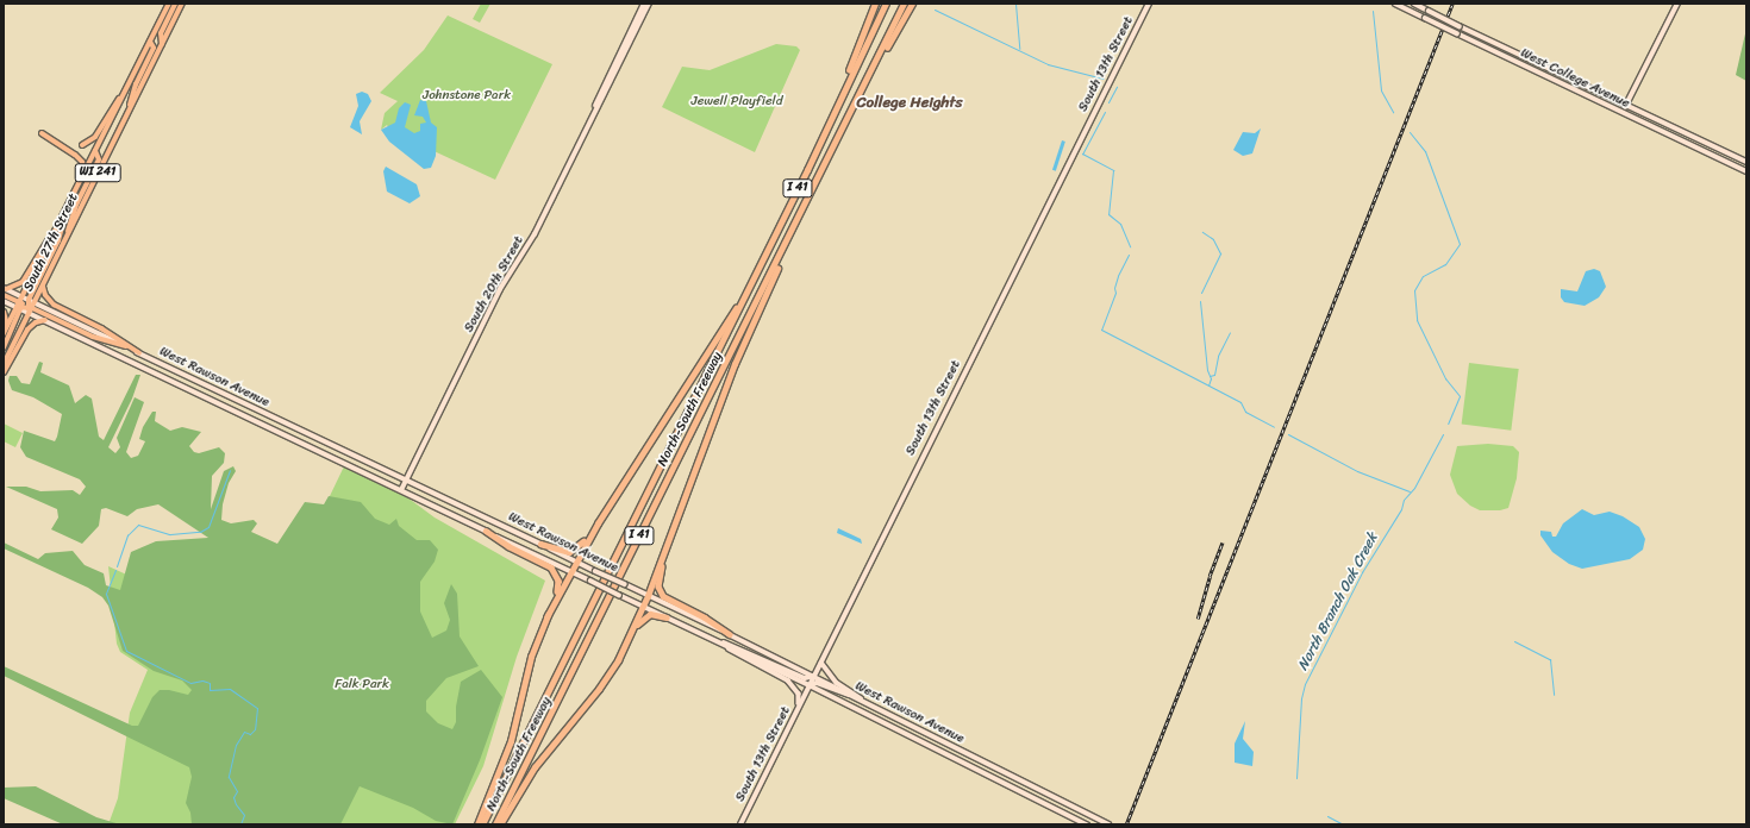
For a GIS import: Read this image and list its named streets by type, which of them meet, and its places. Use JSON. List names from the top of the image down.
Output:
{
  "streets": {
    "highway": ["I 41", "North-South Freeway"],
    "main road": [
      "South 13th Street",
      "West College Avenue",
      "WI 241",
      "South 27th Street",
      "South 20th Street",
      "West Rawson Avenue"
    ]
  },
  "crossings": [
    ["South 13th Street", "West Rawson Avenue"],
    ["South 27th Street", "West Rawson Avenue"],
    ["South 20th Street", "West Rawson Avenue"]
  ],
  "districts": ["College Heights"],
  "water": ["North Branch Oak Creek"],
  "parks": ["Johnstone Park", "Jewell Playfield", "Falk Park"]
}
